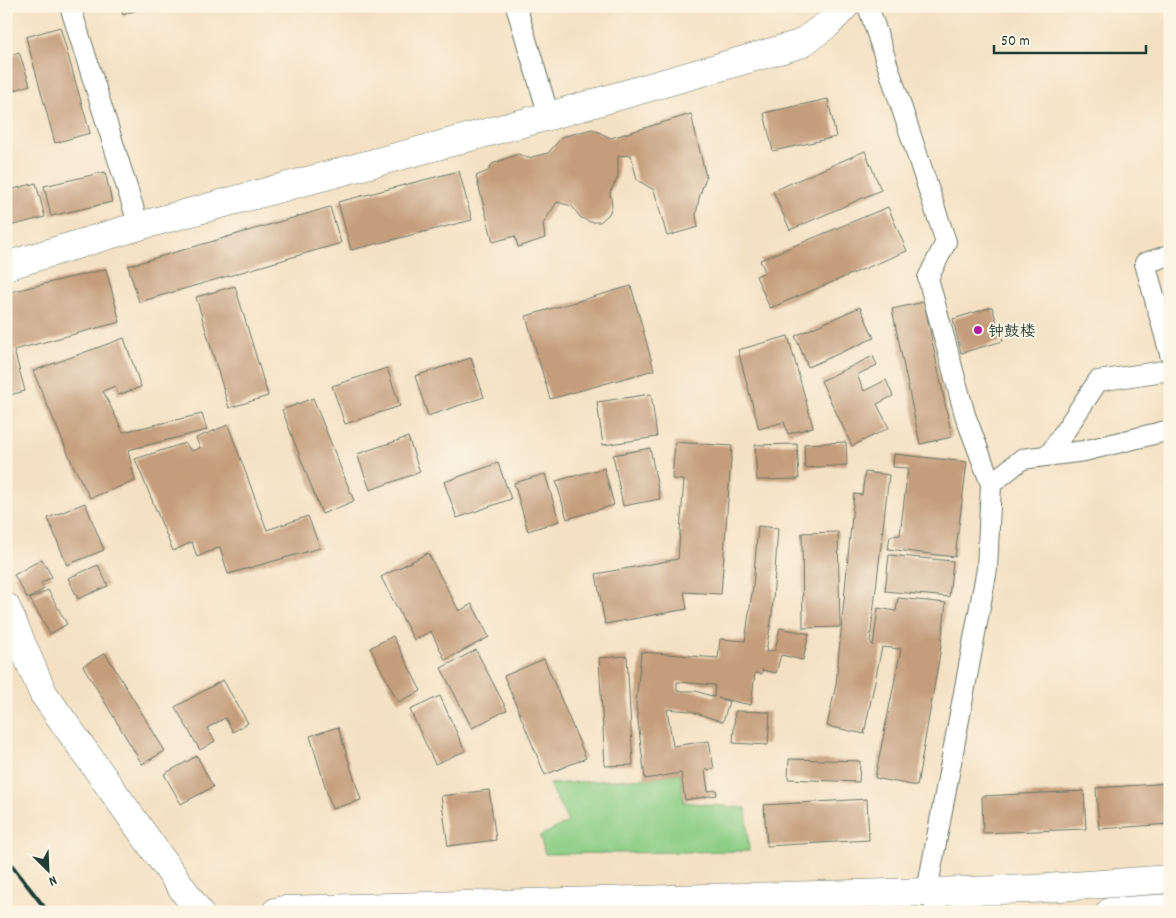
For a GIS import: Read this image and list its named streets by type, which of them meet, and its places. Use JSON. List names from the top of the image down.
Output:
{
  "places": ["钟鼓楼"],
  "scale_bar": "50 m",
  "north": "bottom right"
}
